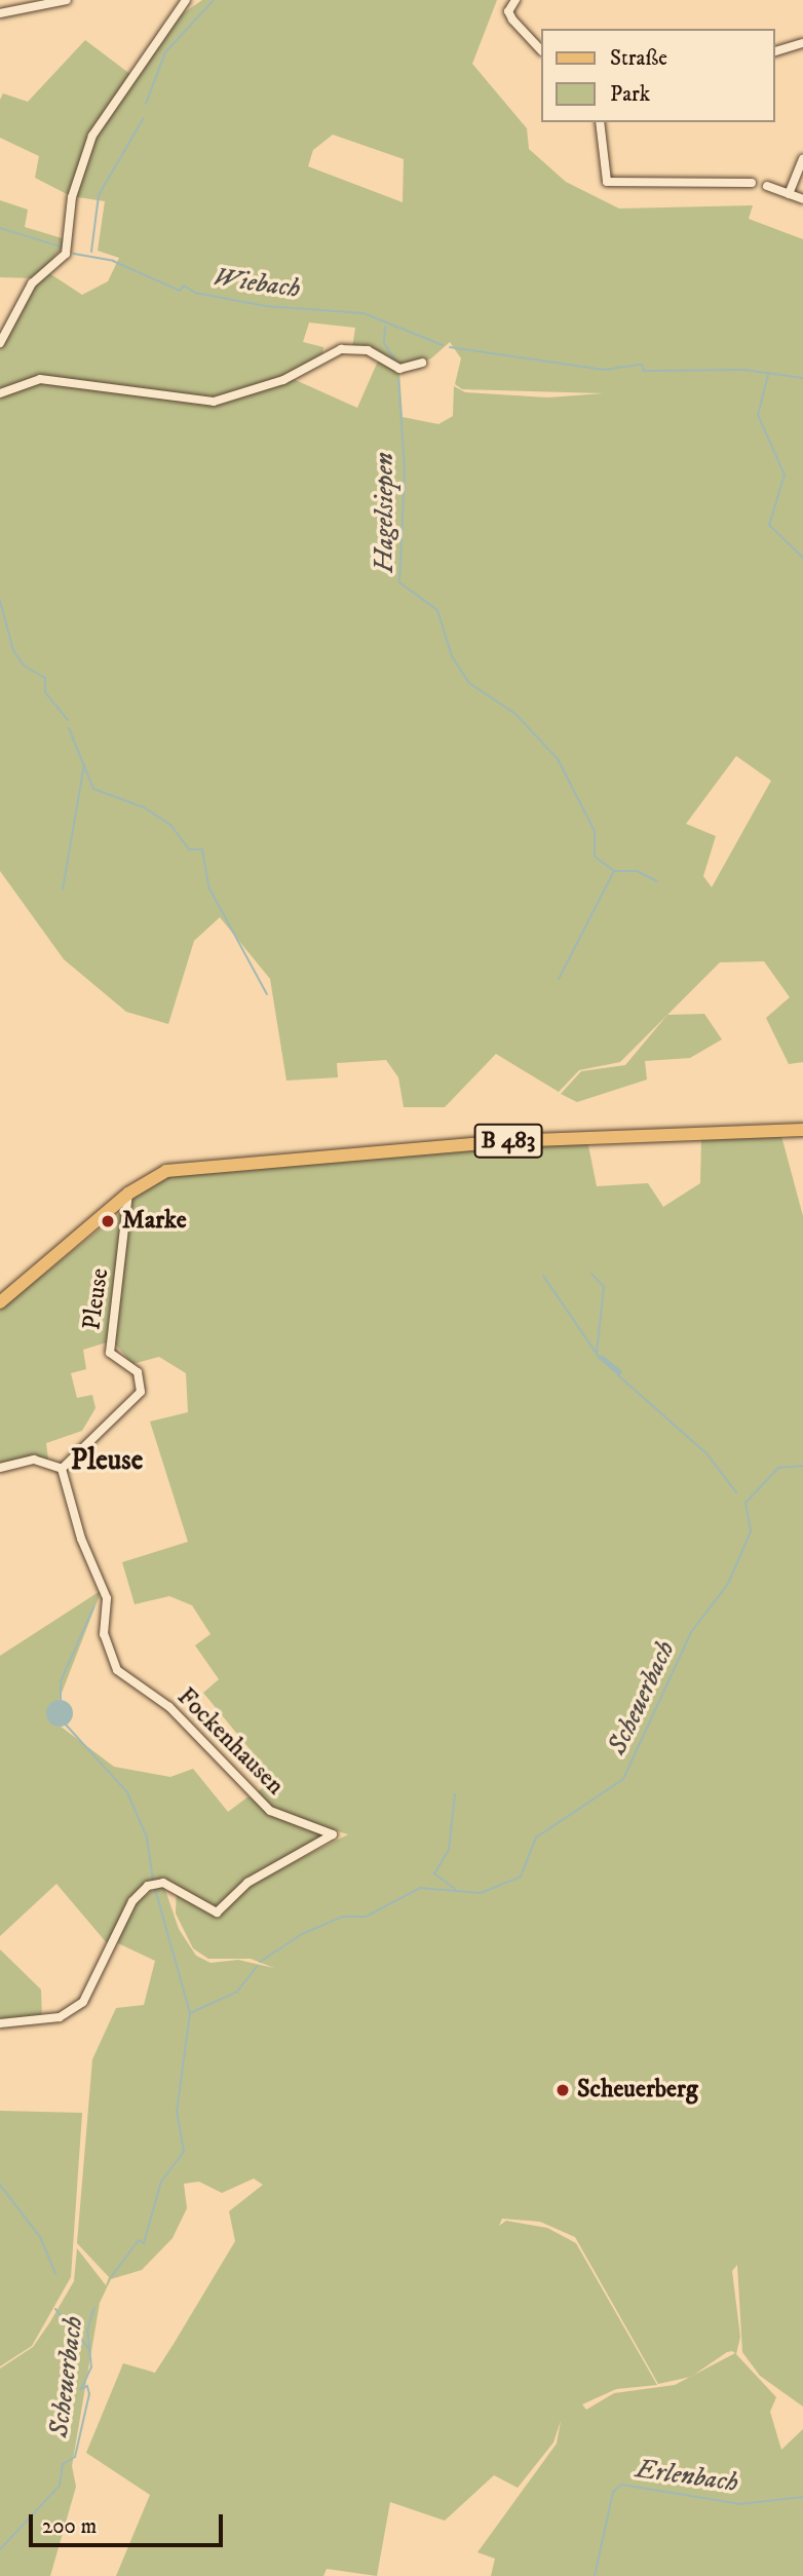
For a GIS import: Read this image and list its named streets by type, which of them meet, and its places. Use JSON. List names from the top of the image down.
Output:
{
  "streets": {
    "main road": ["B 483"],
    "street": ["Pleuse", "Fockenhausen"]
  },
  "crossings": [
    ["B 483", "Pleuse"],
    ["Pleuse", "Fockenhausen"]
  ],
  "districts": ["Pleuse"],
  "water": [
    "Wiebach",
    "Hagelsiepen",
    "Scheuerbach",
    "Erlenbach"
  ],
  "places": ["Marke", "Scheuerberg"],
  "legend": ["Straße", "Park"],
  "scale_bar": "200 m"
}
